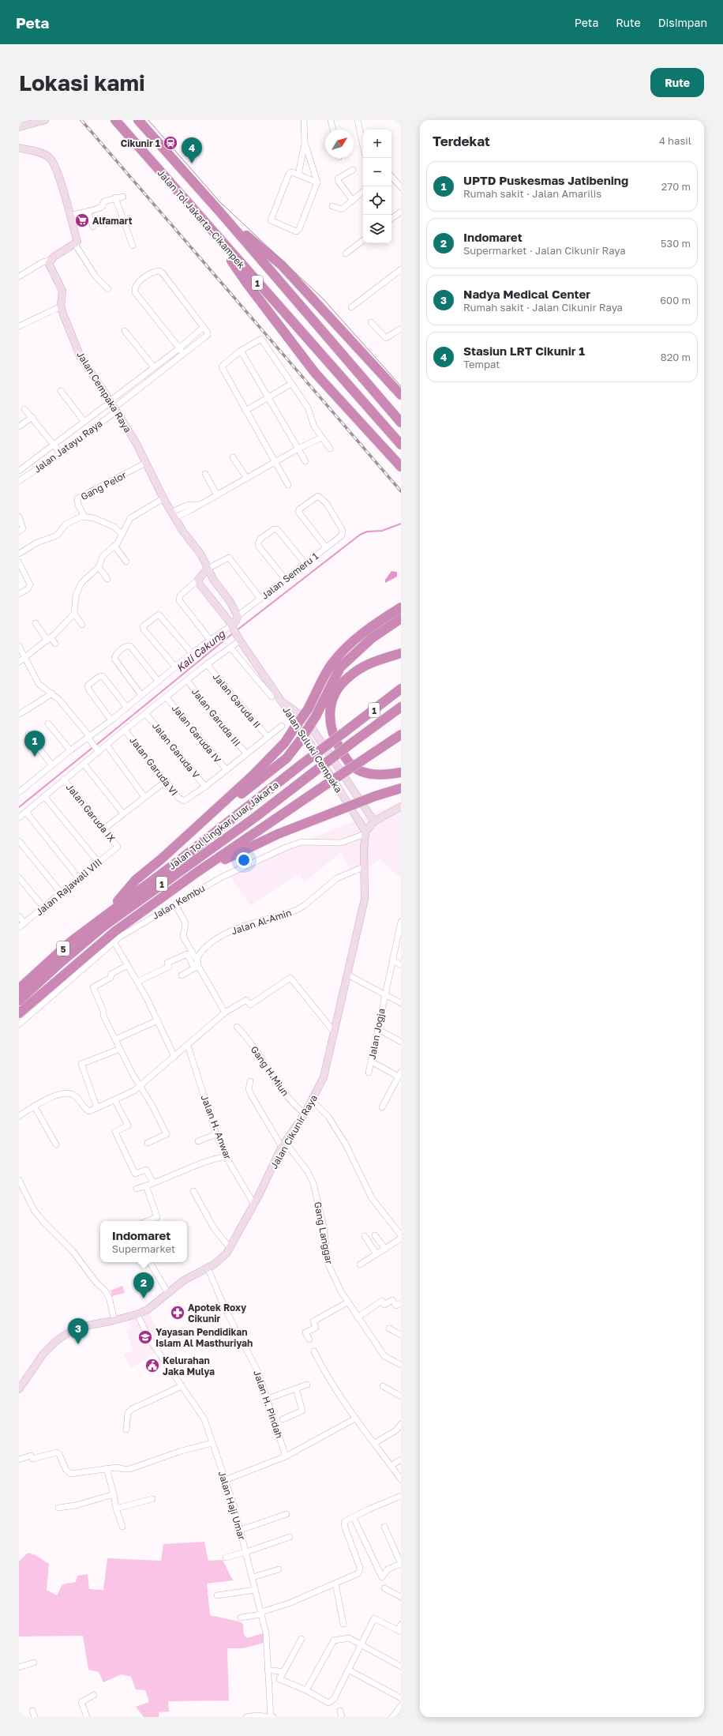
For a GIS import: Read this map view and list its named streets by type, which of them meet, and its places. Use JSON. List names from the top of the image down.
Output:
{
  "streets": {
    "highway": [
      "Jalan Tol Jakarta–Cikampek",
      "1",
      "Jalan Tol Lingkar Luar Jakarta",
      "5"
    ],
    "street": [
      "Jalan Cempaka Raya",
      "Jalan Jatayu Raya",
      "Gang Pelor",
      "Jalan Semeru 1",
      "Jalan Garuda II",
      "Jalan Garuda III",
      "Jalan Garuda IV",
      "Jalan Suluki Cempaka",
      "Jalan Garuda V",
      "Jalan Garuda VI",
      "Jalan Garuda IX",
      "Jalan Rajawali VIII",
      "Jalan Kembu",
      "Jalan Al-Amin",
      "Jalan Jogja",
      "Gang H.Miun",
      "Jalan H. Anwar",
      "Jalan Cikunir Raya",
      "Gang Langgar",
      "Jalan H. Pindah",
      "Jalan Haji Umar"
    ]
  },
  "crossings": [
    ["Jalan Cempaka Raya", "Jalan Jatayu Raya"],
    ["Jalan Cempaka Raya", "Gang Pelor"],
    ["Jalan Cempaka Raya", "Jalan Semeru 1"],
    ["Jalan Suluki Cempaka", "Jalan Kembu"],
    ["Jalan Suluki Cempaka", "Jalan Cikunir Raya"],
    ["Jalan Garuda V", "Jalan Garuda VI"],
    ["Jalan Garuda IX", "Jalan Rajawali VIII"],
    ["Jalan Kembu", "Jalan Cikunir Raya"],
    ["Jalan Al-Amin", "Jalan Cikunir Raya"],
    ["Gang H.Miun", "Jalan Cikunir Raya"],
    ["Jalan H. Anwar", "Jalan Cikunir Raya"],
    ["Jalan Cikunir Raya", "Gang Langgar"],
    ["Jalan Cikunir Raya", "Jalan H. Pindah"],
    ["Jalan Cikunir Raya", "Jalan Haji Umar"]
  ],
  "water": ["Kali Cakung"],
  "places": {
    "station": ["Cikunir 1"],
    "supermarket": ["Alfamart"],
    "pharmacy": ["Apotek Roxy Cikunir"],
    "school or university": ["Yayasan Pendidikan Islam Al Masthuriyah"],
    "public building": ["Kelurahan Jaka Mulya"]
  },
  "north": "top right",
  "page": {
    "header": "Peta",
    "nav": ["Peta", "Rute", "Disimpan"],
    "buttons": "Rute",
    "title": "Lokasi kami",
    "heading": ["Terdekat", "4 hasil"],
    "map_buttons": ["+", "−"],
    "pins": [
      "4",
      "1",
      "2",
      "3"
    ],
    "list": [
      {
        "mark": "1",
        "name": "UPTD Puskesmas Jatibening",
        "note": "Rumah sakit · Jalan Amarilis",
        "value": "270 m"
      },
      {
        "mark": "2",
        "name": "Indomaret",
        "note": "Supermarket · Jalan Cikunir Raya",
        "value": "530 m"
      },
      {
        "mark": "3",
        "name": "Nadya Medical Center",
        "note": "Rumah sakit · Jalan Cikunir Raya",
        "value": "600 m"
      },
      {
        "mark": "4",
        "name": "Stasiun LRT Cikunir 1",
        "note": "Tempat",
        "value": "820 m"
      }
    ],
    "popup": ["Indomaret", "Supermarket"]
  }
}
